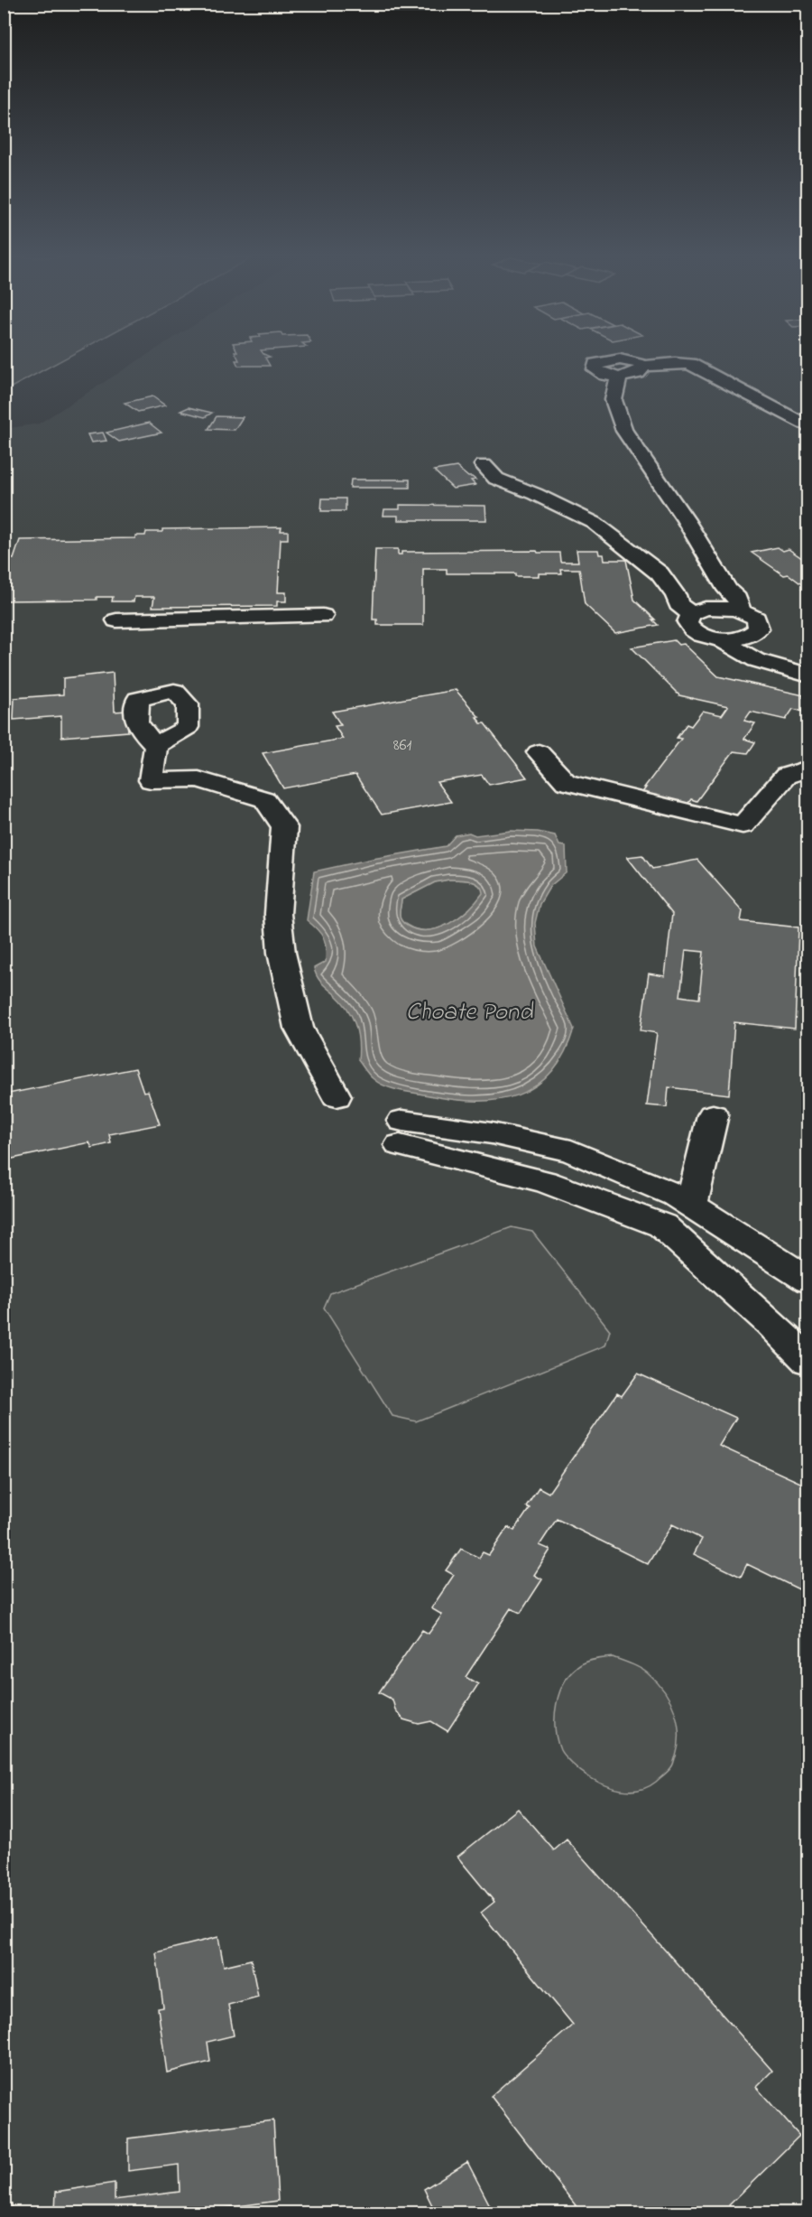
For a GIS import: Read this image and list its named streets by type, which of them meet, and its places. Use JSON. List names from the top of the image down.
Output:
{
  "water": ["Choate Pond"],
  "house_numbers": ["861"]
}
